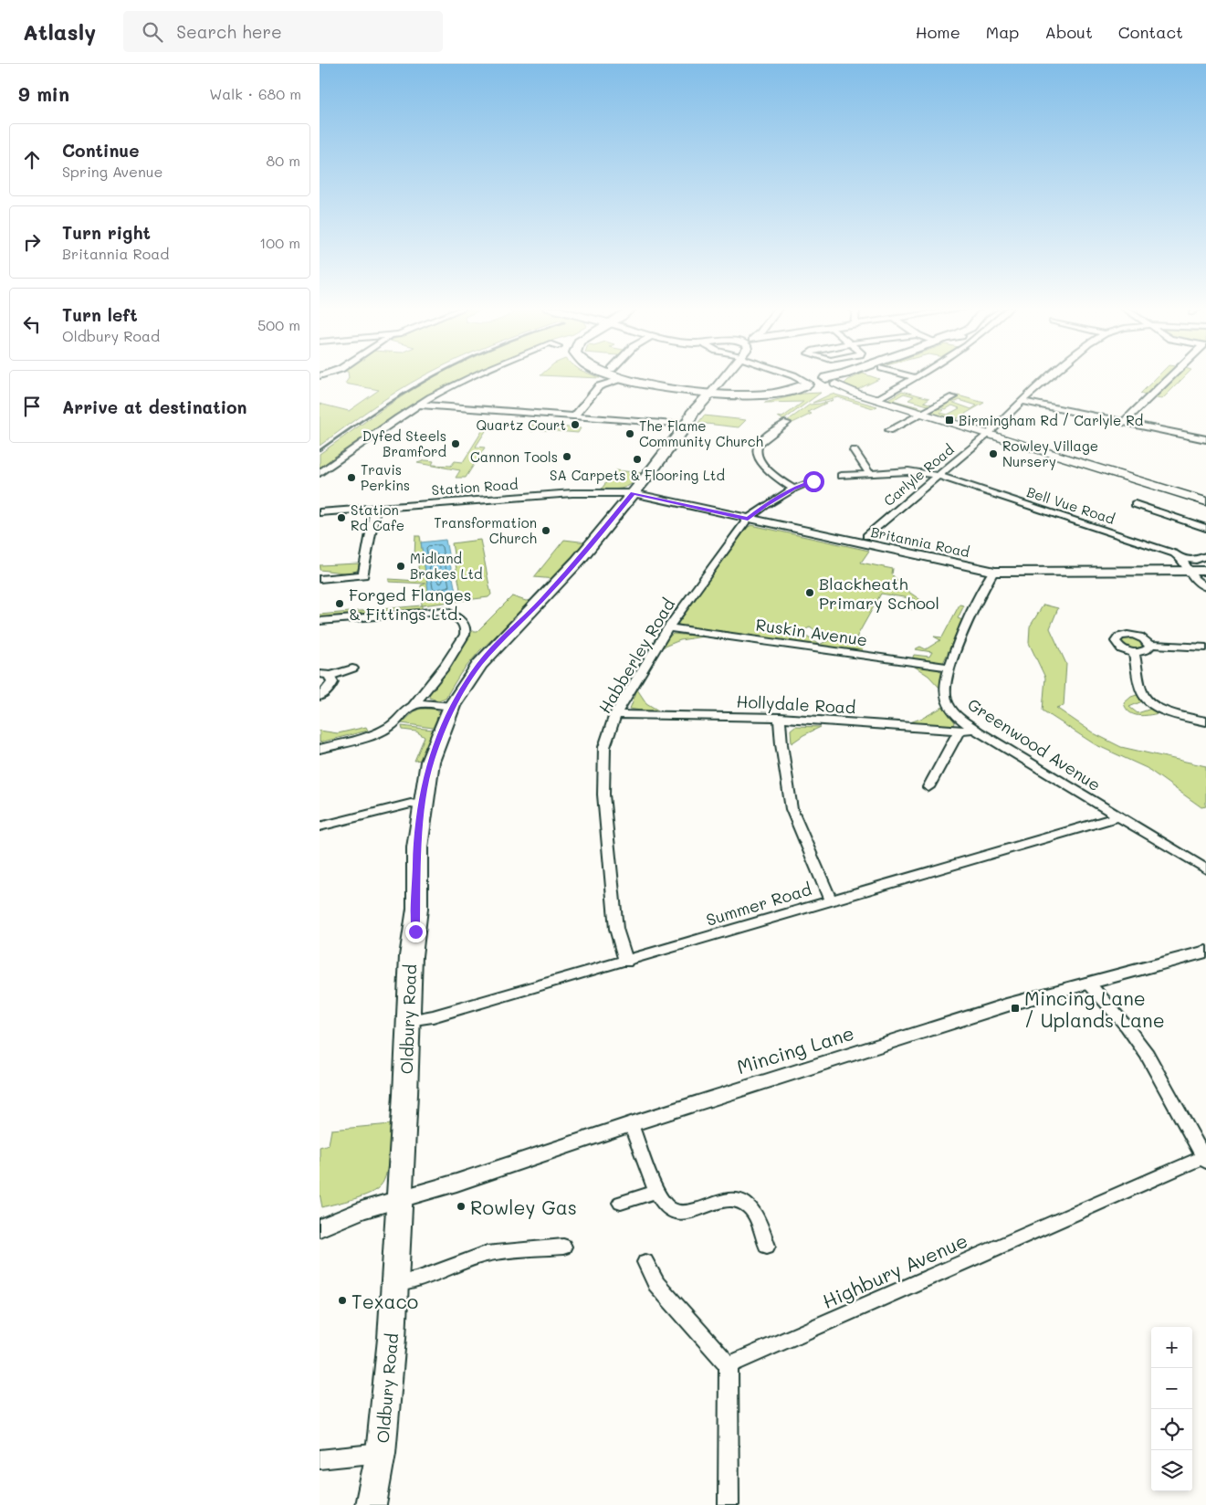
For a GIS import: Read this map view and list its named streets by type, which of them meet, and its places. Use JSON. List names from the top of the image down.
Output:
{
  "streets": {
    "main road": ["Oldbury Road"],
    "street": [
      "Carlyle Road",
      "Station Road",
      "Bell Vue Road",
      "Britannia Road",
      "Ruskin Avenue",
      "Habberley Road",
      "Hollydale Road",
      "Greenwood Avenue",
      "Summer Road",
      "Mincing Lane",
      "Highbury Avenue"
    ]
  },
  "crossings": [
    ["Carlyle Road", "Bell Vue Road"],
    ["Station Road", "Britannia Road"],
    ["Station Road", "Oldbury Road"],
    ["Britannia Road", "Habberley Road"],
    ["Britannia Road", "Greenwood Avenue"],
    ["Britannia Road", "Oldbury Road"],
    ["Ruskin Avenue", "Habberley Road"],
    ["Ruskin Avenue", "Greenwood Avenue"],
    ["Habberley Road", "Hollydale Road"],
    ["Habberley Road", "Summer Road"],
    ["Hollydale Road", "Greenwood Avenue"],
    ["Greenwood Avenue", "Summer Road"],
    ["Summer Road", "Oldbury Road"],
    ["Oldbury Road", "Mincing Lane"]
  ],
  "places": {
    "transit": ["Birmingham Rd / Carlyle Rd", "Mincing Lane / Uplands Lane"],
    "other": [
      "Quartz Court",
      "The Flame Community Church",
      "Dyfed Steels Bramford",
      "Rowley Village Nursery",
      "Cannon Tools",
      "SA Carpets & Flooring Ltd",
      "Travis Perkins",
      "Station Rd Cafe",
      "Transformation Church",
      "Midland Brakes Ltd",
      "Blackheath Primary School",
      "Forged Flanges & Fittings Ltd.",
      "Rowley Gas",
      "Texaco"
    ]
  },
  "page": {
    "header": "Atlasly",
    "search": "Search here",
    "nav": [
      "Home",
      "Map",
      "About",
      "Contact"
    ],
    "heading": ["9 min", "Walk · 680 m"],
    "list": [
      ["Continue", "Spring Avenue", "80 m"],
      ["Turn right", "Britannia Road", "100 m"],
      ["Turn left", "Oldbury Road", "500 m"],
      "Arrive at destination"
    ],
    "map_buttons": ["+", "−"]
  }
}
